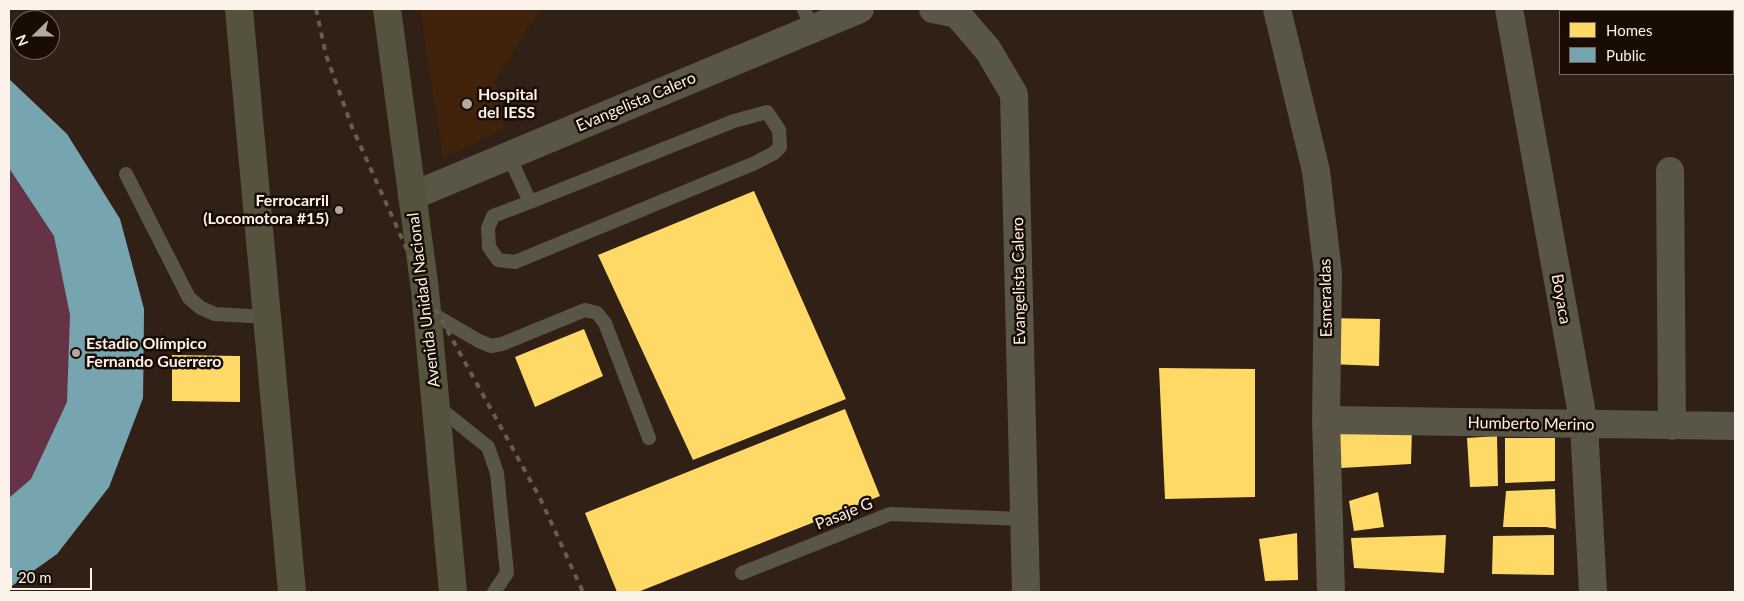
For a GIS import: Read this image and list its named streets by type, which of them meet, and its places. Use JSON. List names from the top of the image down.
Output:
{
  "streets": {
    "street": [
      "Evangelista Calero",
      "Esmeraldas",
      "Boyaca",
      "Avenida Unidad Nacional",
      "Humberto Merino"
    ],
    "lane": ["Pasaje G"]
  },
  "crossings": [
    ["Evangelista Calero", "Avenida Unidad Nacional"],
    ["Evangelista Calero", "Pasaje G"],
    ["Esmeraldas", "Humberto Merino"],
    ["Boyaca", "Humberto Merino"]
  ],
  "places": ["Hospital del IESS", "Ferrocarril (Locomotora #15)", "Estadio Olímpico Fernando Guerrero"],
  "legend": ["Homes", "Public"],
  "scale_bar": "20 m",
  "north": "left"
}
